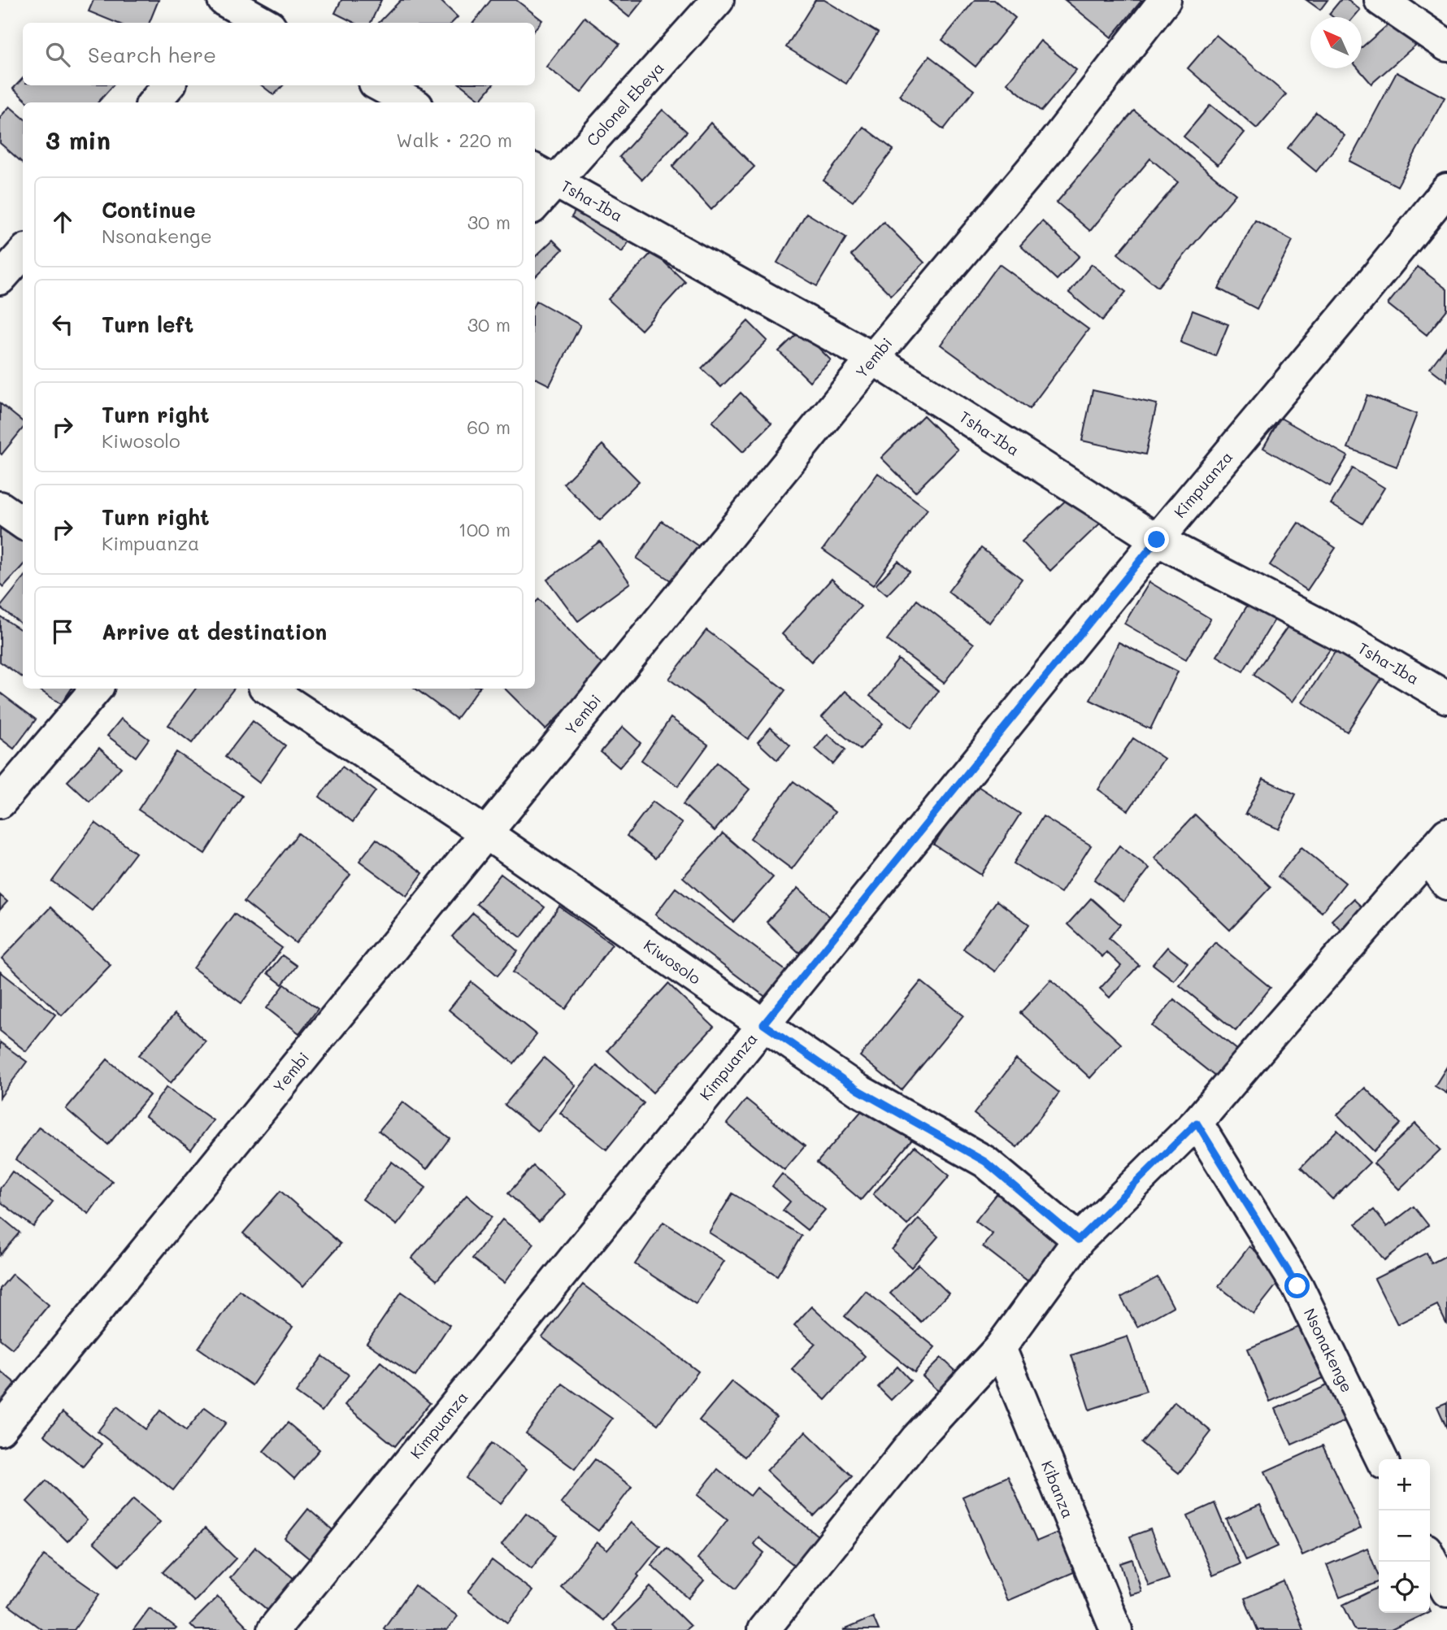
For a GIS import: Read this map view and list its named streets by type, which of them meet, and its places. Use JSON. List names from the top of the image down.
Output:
{
  "streets": {
    "street": [
      "Colonel Ebeya",
      "Tsha-Iba",
      "Yembi",
      "Kimpuanza",
      "Kiwosolo",
      "Nsonakenge",
      "Kibanza"
    ]
  },
  "crossings": [
    ["Colonel Ebeya", "Tsha-Iba"],
    ["Tsha-Iba", "Yembi"],
    ["Tsha-Iba", "Kimpuanza"],
    ["Yembi", "Kiwosolo"],
    ["Kimpuanza", "Kiwosolo"]
  ],
  "north": "top left",
  "page": {
    "search": "Search here",
    "heading": ["3 min", "Walk · 220 m"],
    "list": [
      ["Continue", "Nsonakenge", "30 m"],
      ["Turn left", "30 m"],
      ["Turn right", "Kiwosolo", "60 m"],
      ["Turn right", "Kimpuanza", "100 m"],
      "Arrive at destination"
    ],
    "map_buttons": ["+", "−"]
  }
}
